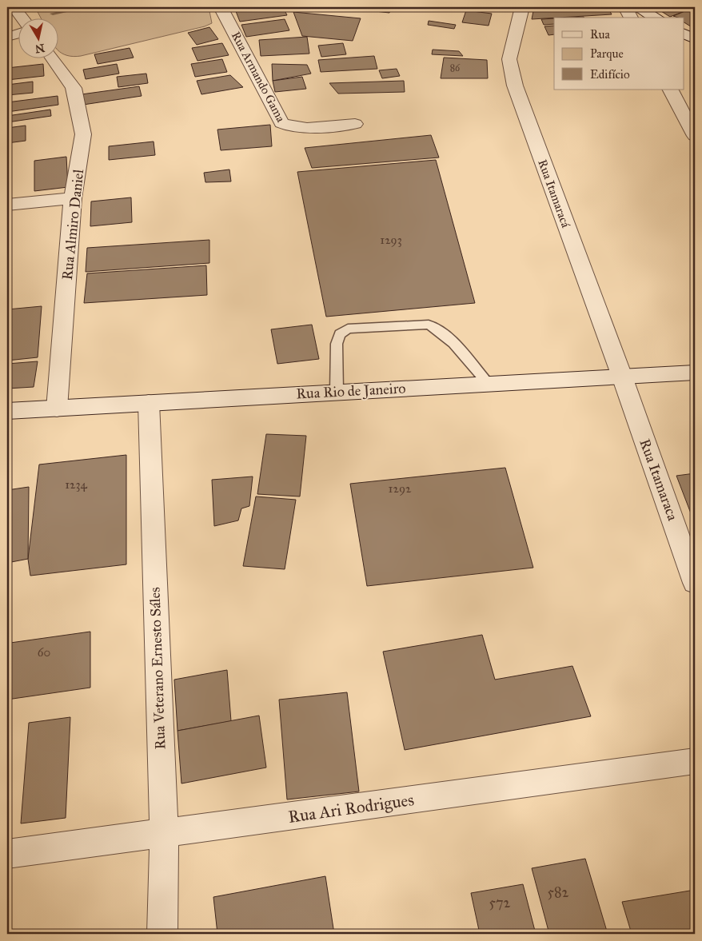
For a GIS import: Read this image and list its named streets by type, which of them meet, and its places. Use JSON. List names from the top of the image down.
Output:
{
  "streets": {
    "street": [
      "Rua Armando Gama",
      "Rua Itamaracá",
      "Rua Almiro Daniel",
      "Rua Rio de Janeiro",
      "Rua Itamaraca",
      "Rua Veterano Ernesto Sáles",
      "Rua Ari Rodrigues"
    ]
  },
  "crossings": [
    ["Rua Itamaracá", "Rua Rio de Janeiro"],
    ["Rua Itamaracá", "Rua Itamaraca"],
    ["Rua Almiro Daniel", "Rua Rio de Janeiro"],
    ["Rua Rio de Janeiro", "Rua Itamaraca"],
    ["Rua Rio de Janeiro", "Rua Veterano Ernesto Sáles"],
    ["Rua Veterano Ernesto Sáles", "Rua Ari Rodrigues"]
  ],
  "house_numbers": [
    "86",
    "1293",
    "1234",
    "1292",
    "60",
    "582",
    "572"
  ],
  "legend": ["Rua", "Parque", "Edifício"],
  "north": "bottom"
}
